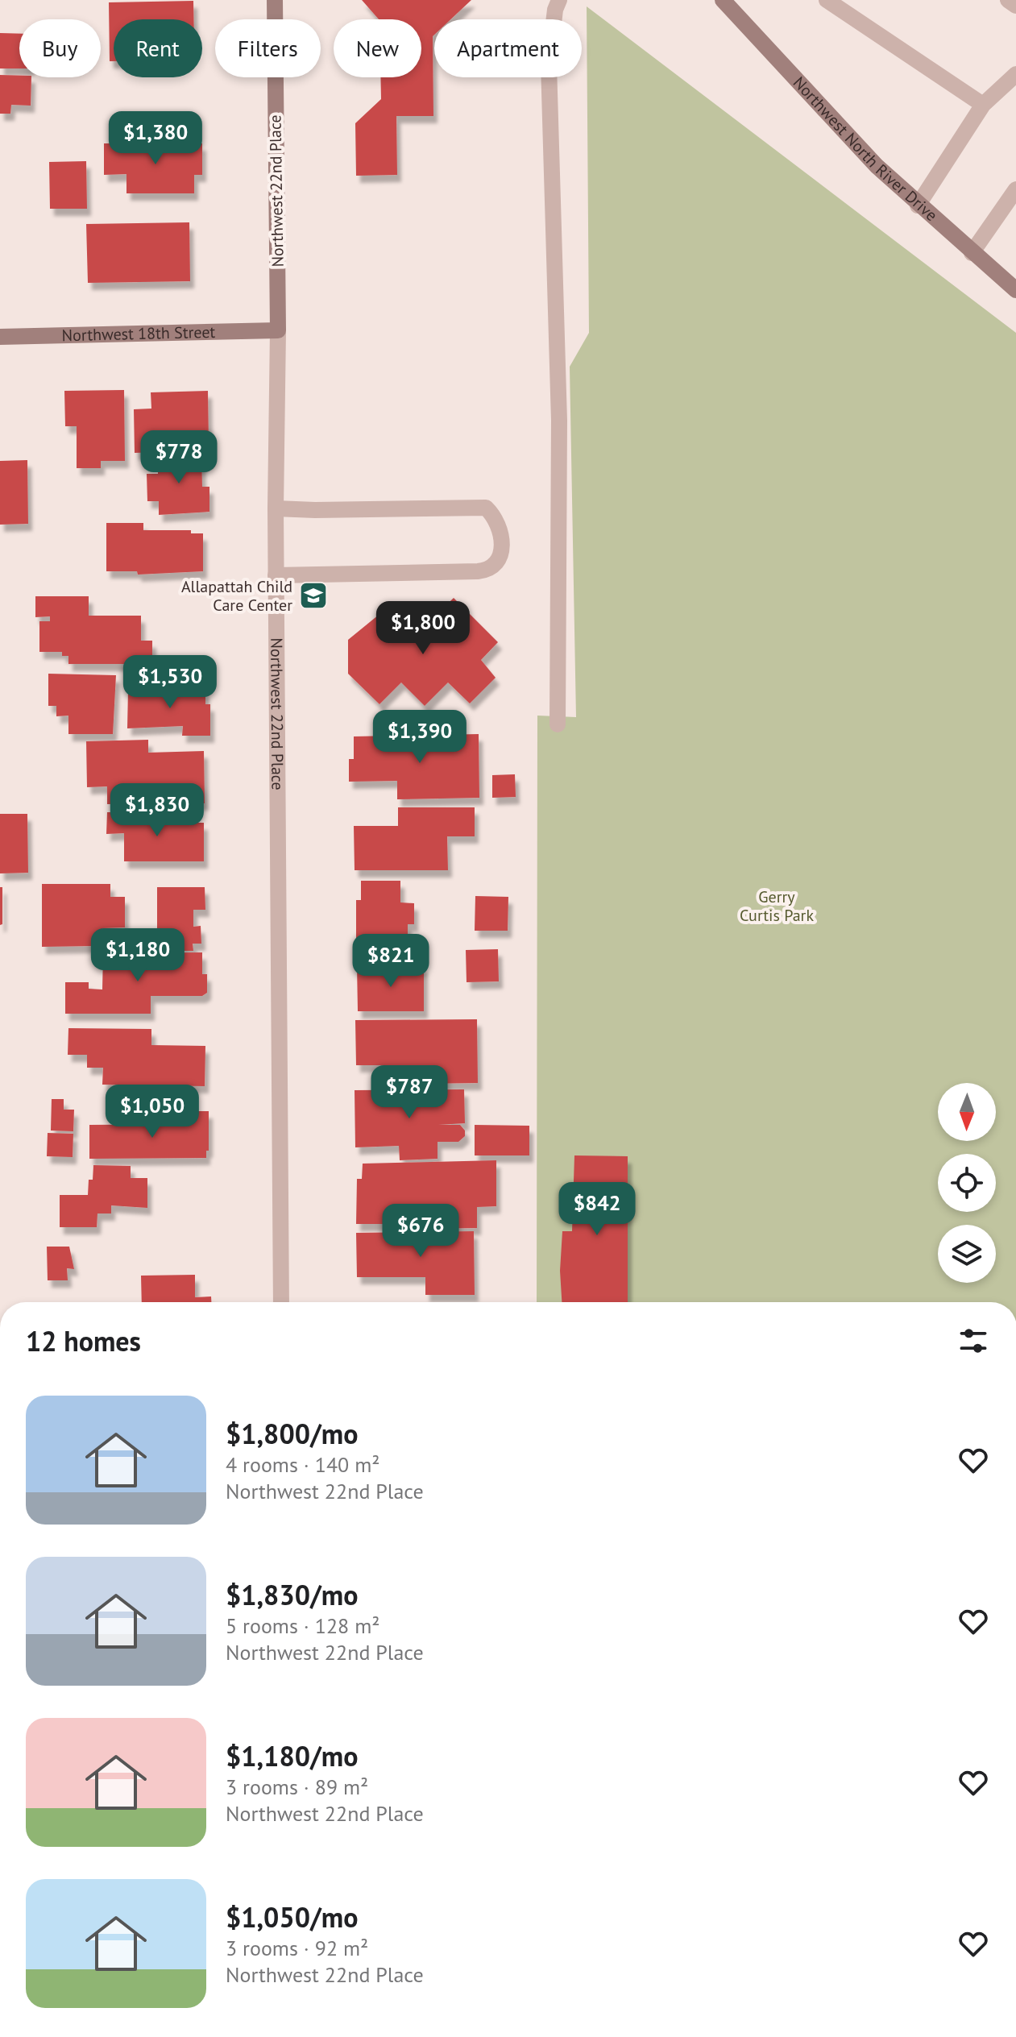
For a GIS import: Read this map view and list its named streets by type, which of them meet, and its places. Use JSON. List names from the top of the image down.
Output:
{
  "streets": {
    "street": ["Northwest North River Drive", "Northwest 22nd Place", "Northwest 18th Street"]
  },
  "crossings": [
    ["Northwest 22nd Place", "Northwest 18th Street"]
  ],
  "parks": ["Gerry Curtis Park"],
  "places": {
    "school or university": ["Allapattah Child Care Center"]
  },
  "north": "bottom",
  "page": {
    "chip": [
      "Buy",
      "Rent",
      "Filters",
      "New",
      "Apartment"
    ],
    "price": [
      "$1,380",
      "$778",
      "$1,800",
      "$1,530",
      "$1,390",
      "$1,830",
      "$1,180",
      "$821",
      "$787",
      "$1,050",
      "$842",
      "$676"
    ],
    "heading": "12 homes",
    "list": [
      {
        "name": "$1,800/mo",
        "note": "4 rooms · 140 m² · Northwest 22nd Place"
      },
      {
        "name": "$1,830/mo",
        "note": "5 rooms · 128 m² · Northwest 22nd Place"
      },
      {
        "name": "$1,180/mo",
        "note": "3 rooms · 89 m² · Northwest 22nd Place"
      },
      {
        "name": "$1,050/mo",
        "note": "3 rooms · 92 m² · Northwest 22nd Place"
      }
    ]
  }
}
